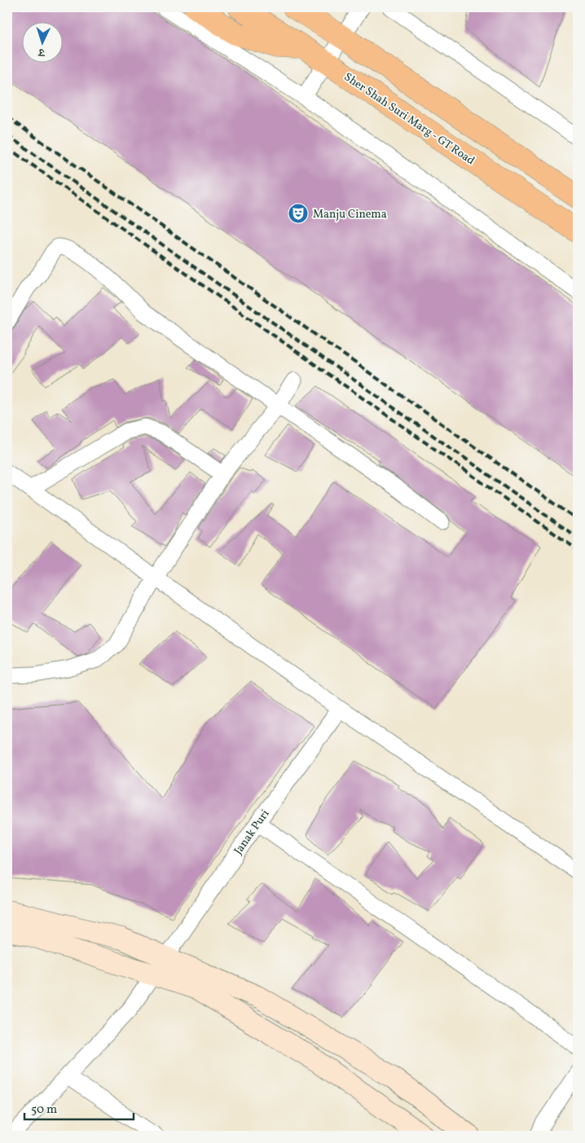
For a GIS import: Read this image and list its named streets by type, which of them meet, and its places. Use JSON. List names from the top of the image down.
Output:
{
  "streets": {
    "main road": ["Sher Shah Suri Marg - GT Road"],
    "street": ["Janak Puri"]
  },
  "places": {
    "theatre": ["Manju Cinema"]
  },
  "scale_bar": "50 m",
  "north": "bottom"
}
